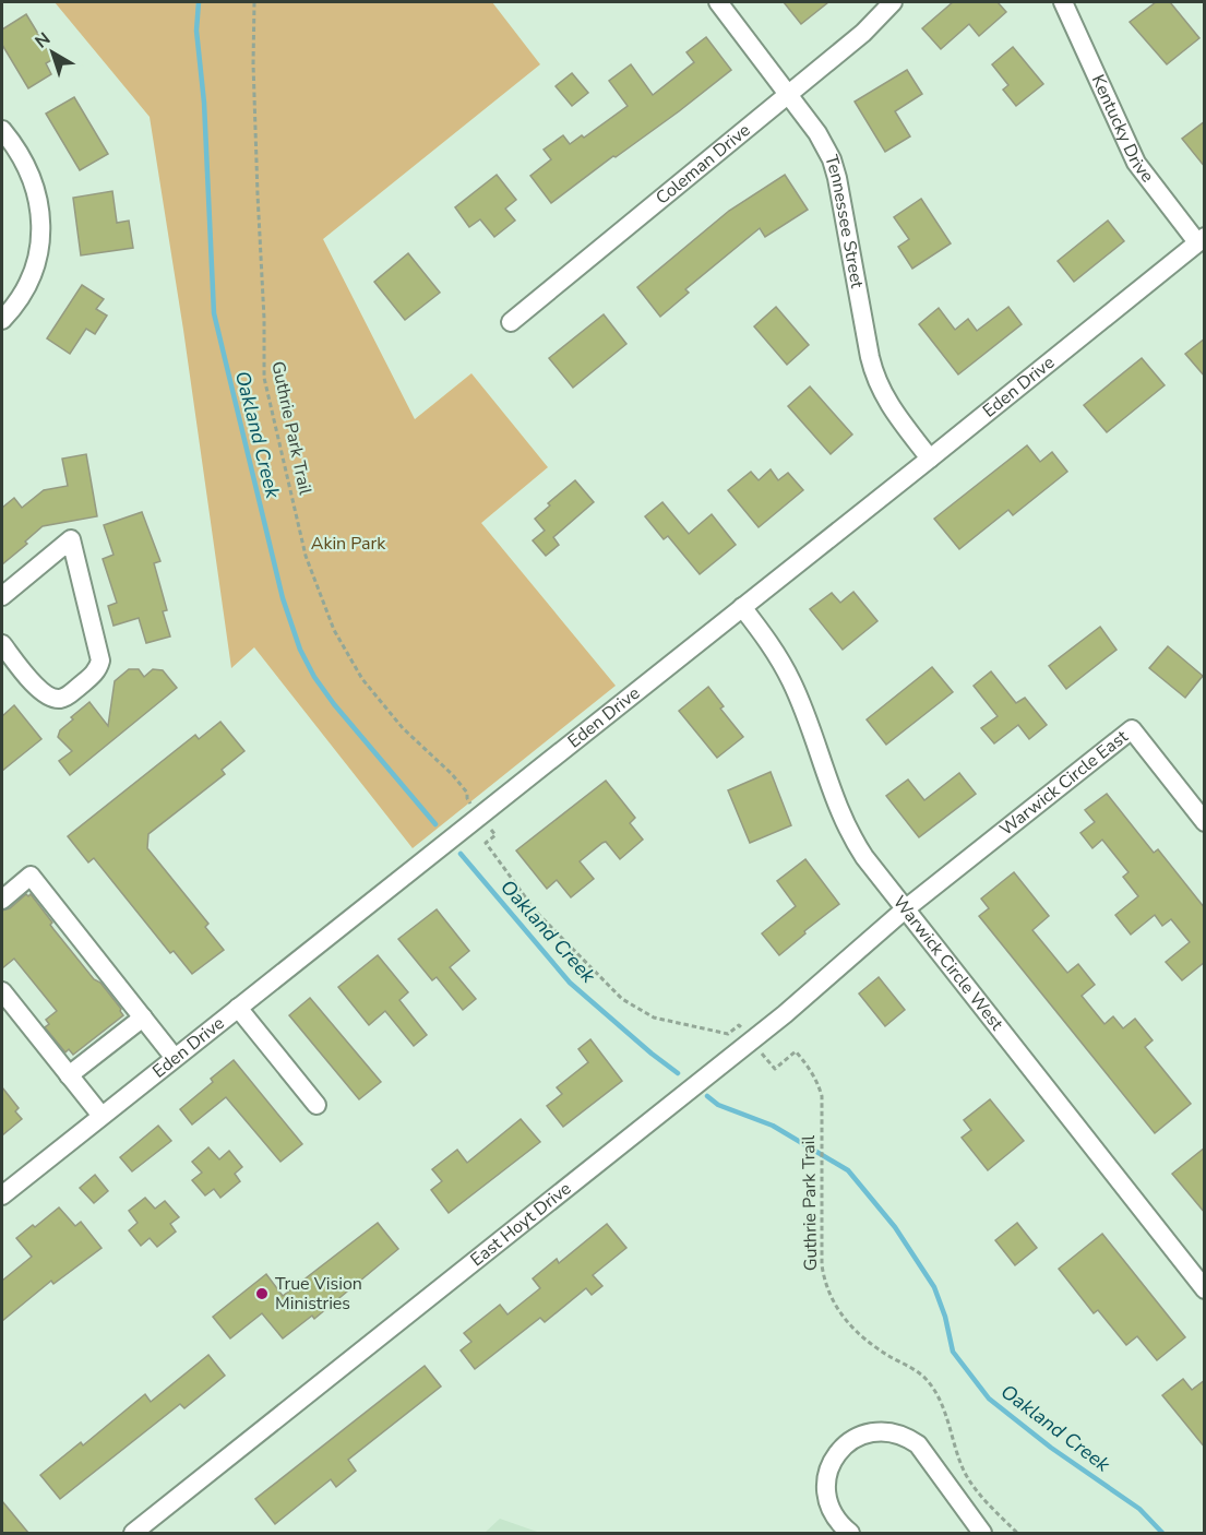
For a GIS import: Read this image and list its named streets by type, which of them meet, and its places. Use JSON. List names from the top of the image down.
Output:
{
  "streets": {
    "street": [
      "Kentucky Drive",
      "Coleman Drive",
      "Tennessee Street",
      "Eden Drive",
      "Warwick Circle East",
      "Warwick Circle West",
      "East Hoyt Drive"
    ],
    "path": ["Guthrie Park Trail"]
  },
  "crossings": [
    ["Kentucky Drive", "Eden Drive"],
    ["Coleman Drive", "Tennessee Street"],
    ["Tennessee Street", "Eden Drive"],
    ["Eden Drive", "Warwick Circle West"],
    ["Warwick Circle East", "Warwick Circle West"],
    ["Warwick Circle East", "East Hoyt Drive"],
    ["Warwick Circle West", "East Hoyt Drive"]
  ],
  "water": ["Oakland Creek"],
  "parks": ["Akin Park"],
  "places": ["True Vision Ministries"],
  "north": "top left"
}
